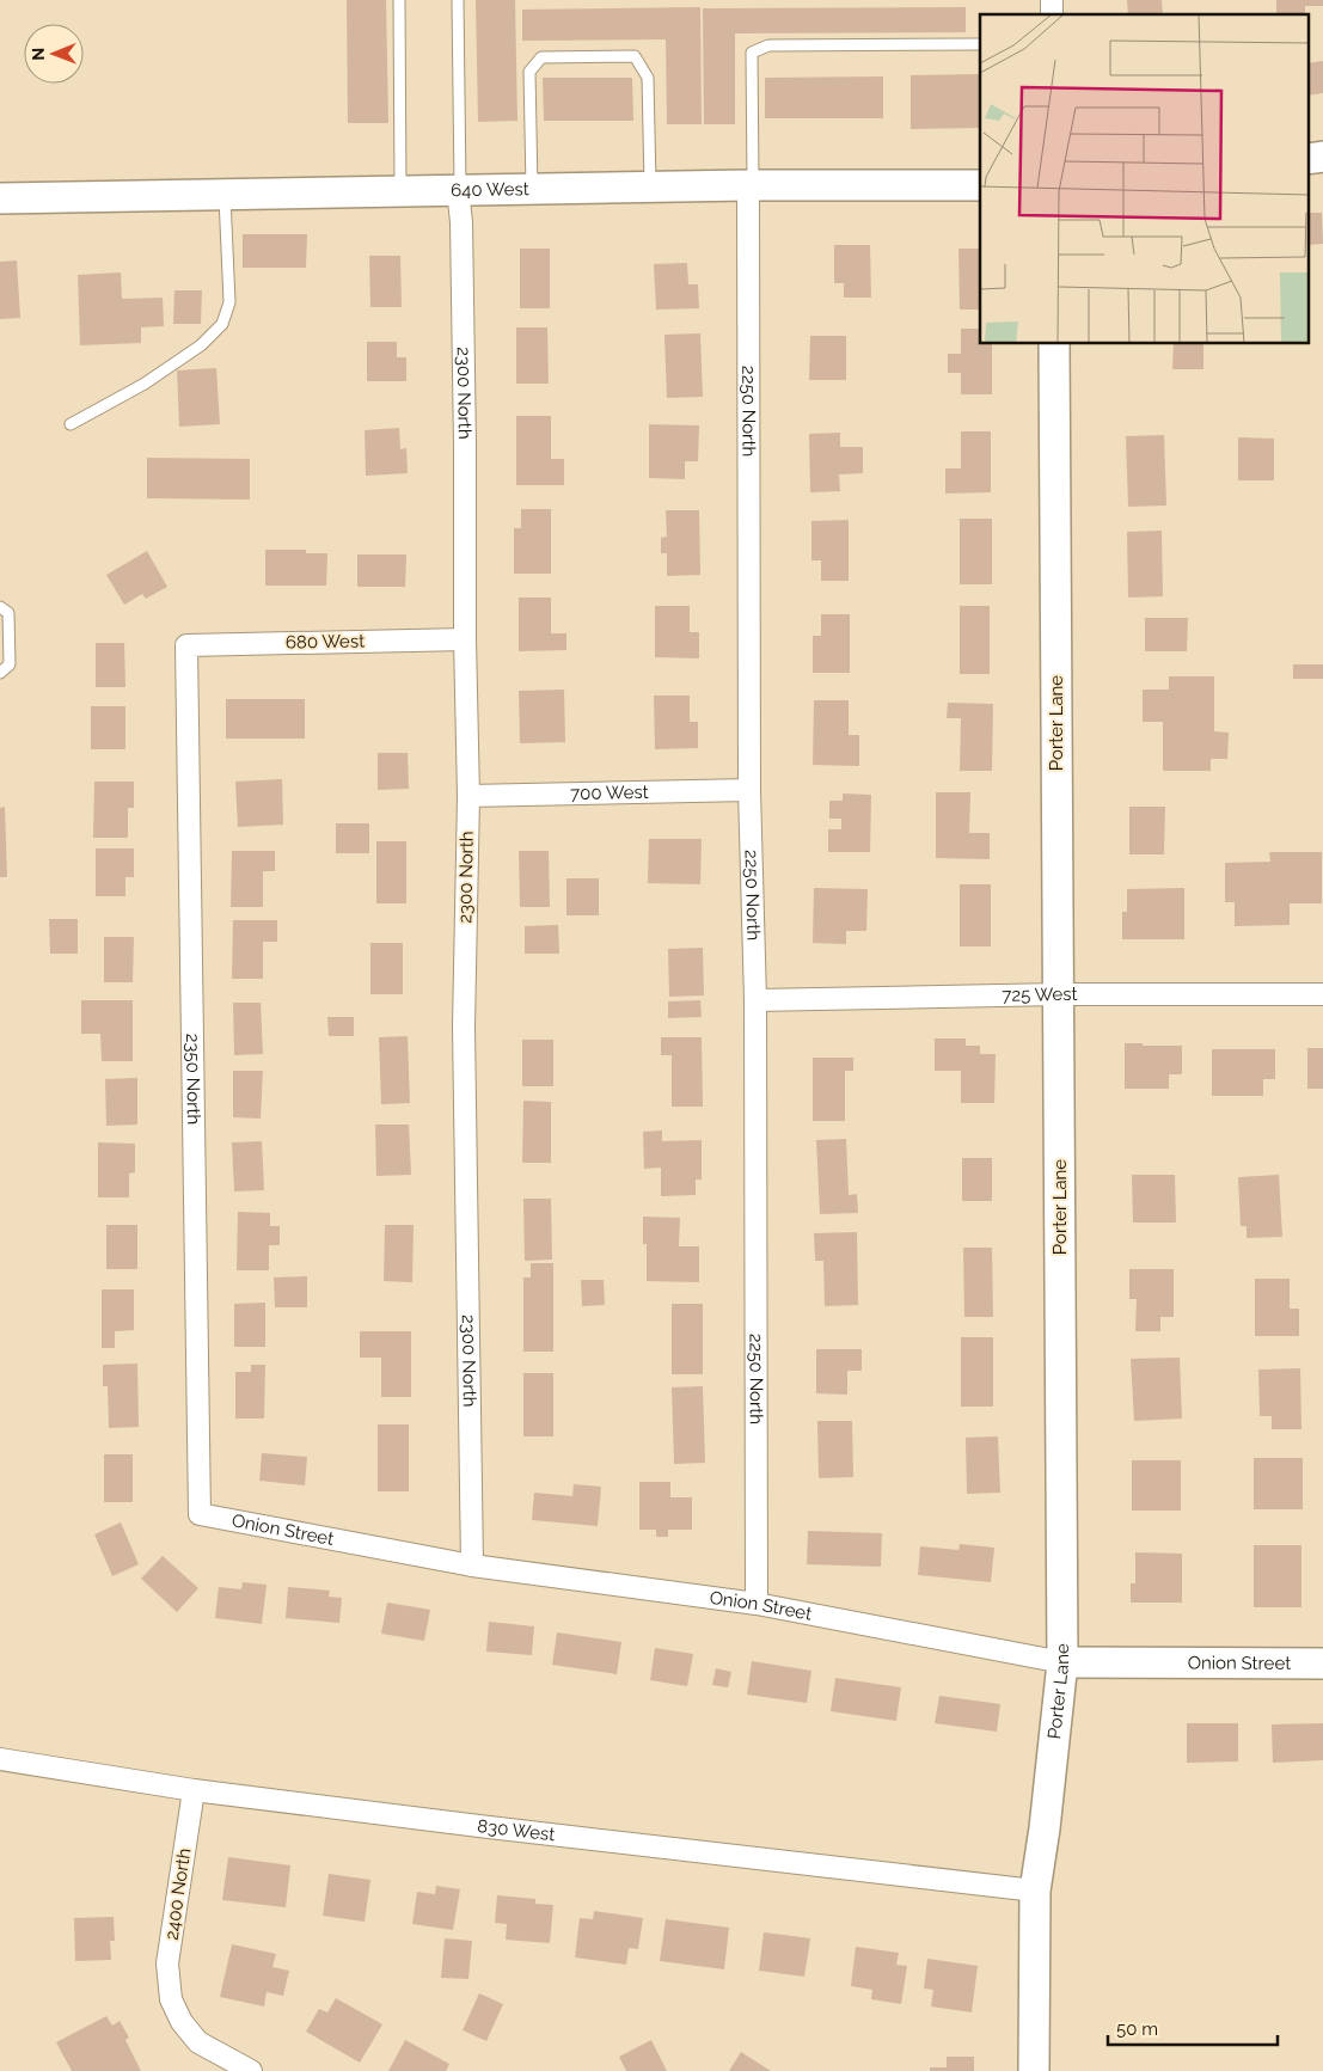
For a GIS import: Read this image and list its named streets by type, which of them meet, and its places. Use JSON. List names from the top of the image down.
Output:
{
  "streets": {
    "street": [
      "640 West",
      "2300 North",
      "2250 North",
      "680 West",
      "Porter Lane",
      "700 West",
      "725 West",
      "2350 North",
      "Onion Street",
      "830 West",
      "2400 North"
    ]
  },
  "crossings": [
    ["640 West", "2300 North"],
    ["640 West", "2250 North"],
    ["2300 North", "680 West"],
    ["2300 North", "700 West"],
    ["2300 North", "Onion Street"],
    ["2250 North", "700 West"],
    ["2250 North", "725 West"],
    ["2250 North", "Onion Street"],
    ["680 West", "2350 North"],
    ["Porter Lane", "725 West"],
    ["Porter Lane", "Onion Street"],
    ["Porter Lane", "830 West"],
    ["2350 North", "Onion Street"],
    ["830 West", "2400 North"]
  ],
  "scale_bar": "50 m",
  "north": "left"
}
